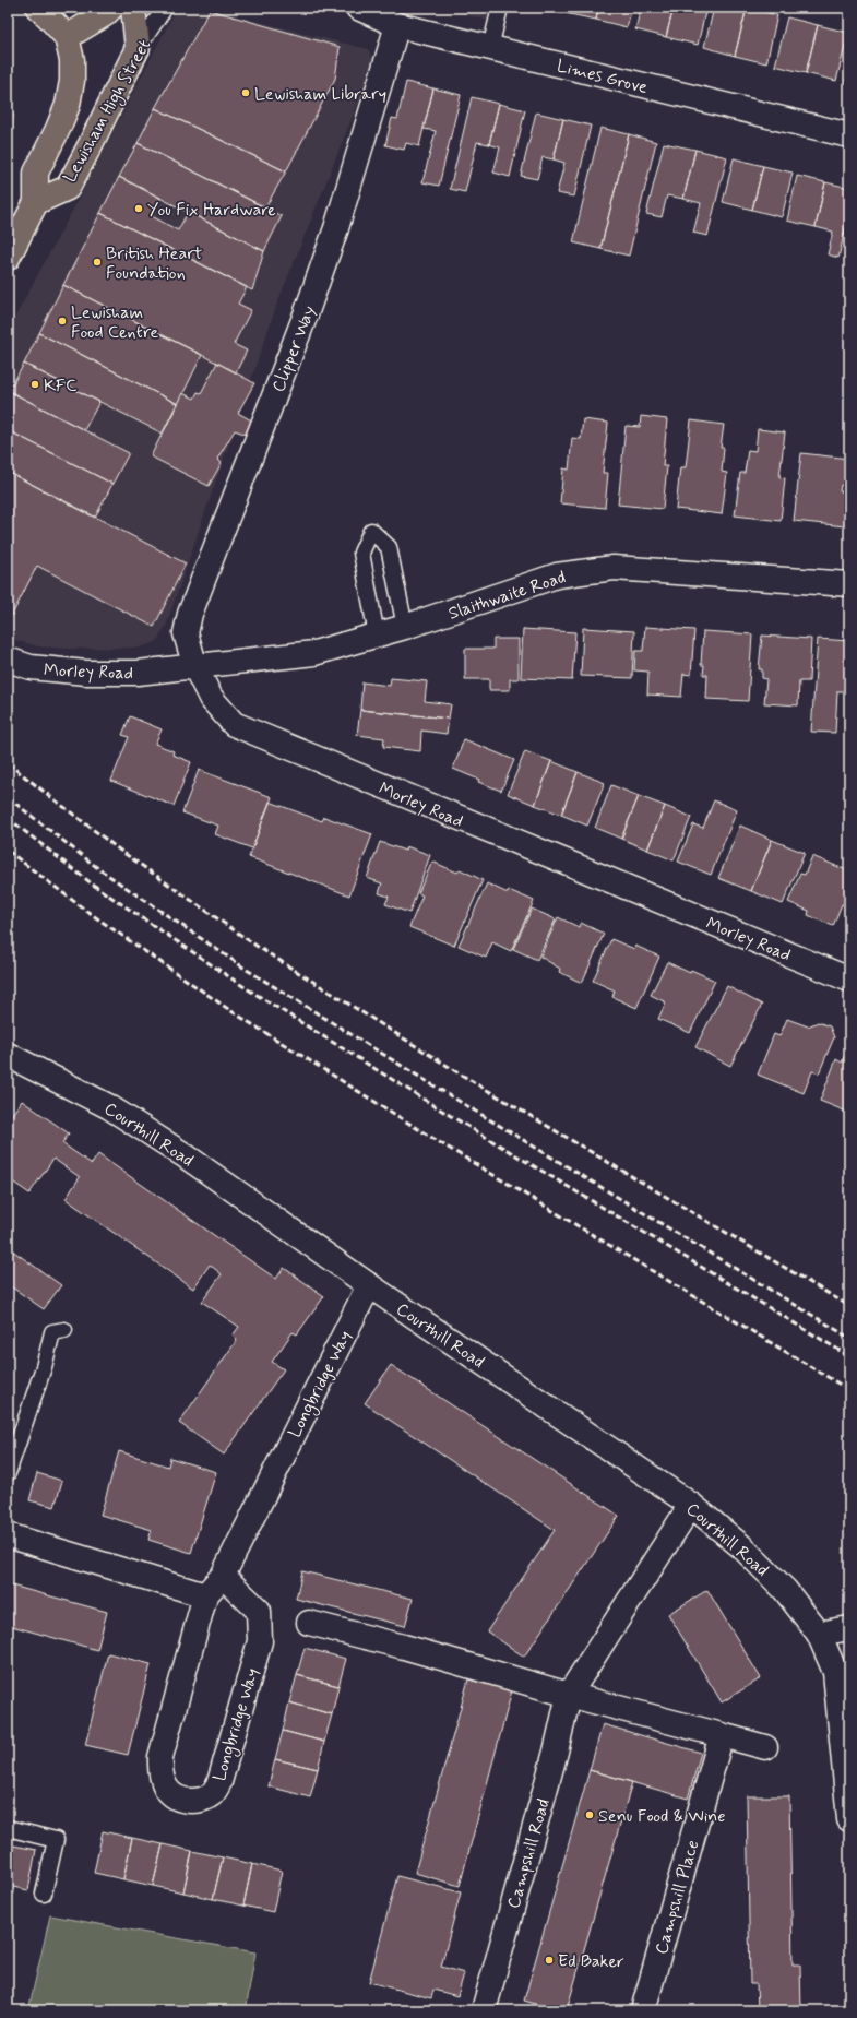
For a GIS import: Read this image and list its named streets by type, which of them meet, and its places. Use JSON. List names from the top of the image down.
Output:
{
  "streets": {
    "highway": ["Lewisham High Street"],
    "street": [
      "Limes Grove",
      "Clipper Way",
      "Slaithwaite Road",
      "Morley Road",
      "Courthill Road",
      "Longbridge Way",
      "Campshill Road",
      "Campshill Place"
    ]
  },
  "crossings": [
    ["Limes Grove", "Clipper Way"],
    ["Clipper Way", "Slaithwaite Road"],
    ["Clipper Way", "Morley Road"],
    ["Slaithwaite Road", "Morley Road"],
    ["Courthill Road", "Longbridge Way"],
    ["Courthill Road", "Campshill Road"]
  ],
  "places": [
    "Lewisham Library",
    "You Fix Hardware",
    "British Heart Foundation",
    "Lewisham Food Centre",
    "KFC",
    "Senu Food & Wine",
    "Ed Baker"
  ]
}
